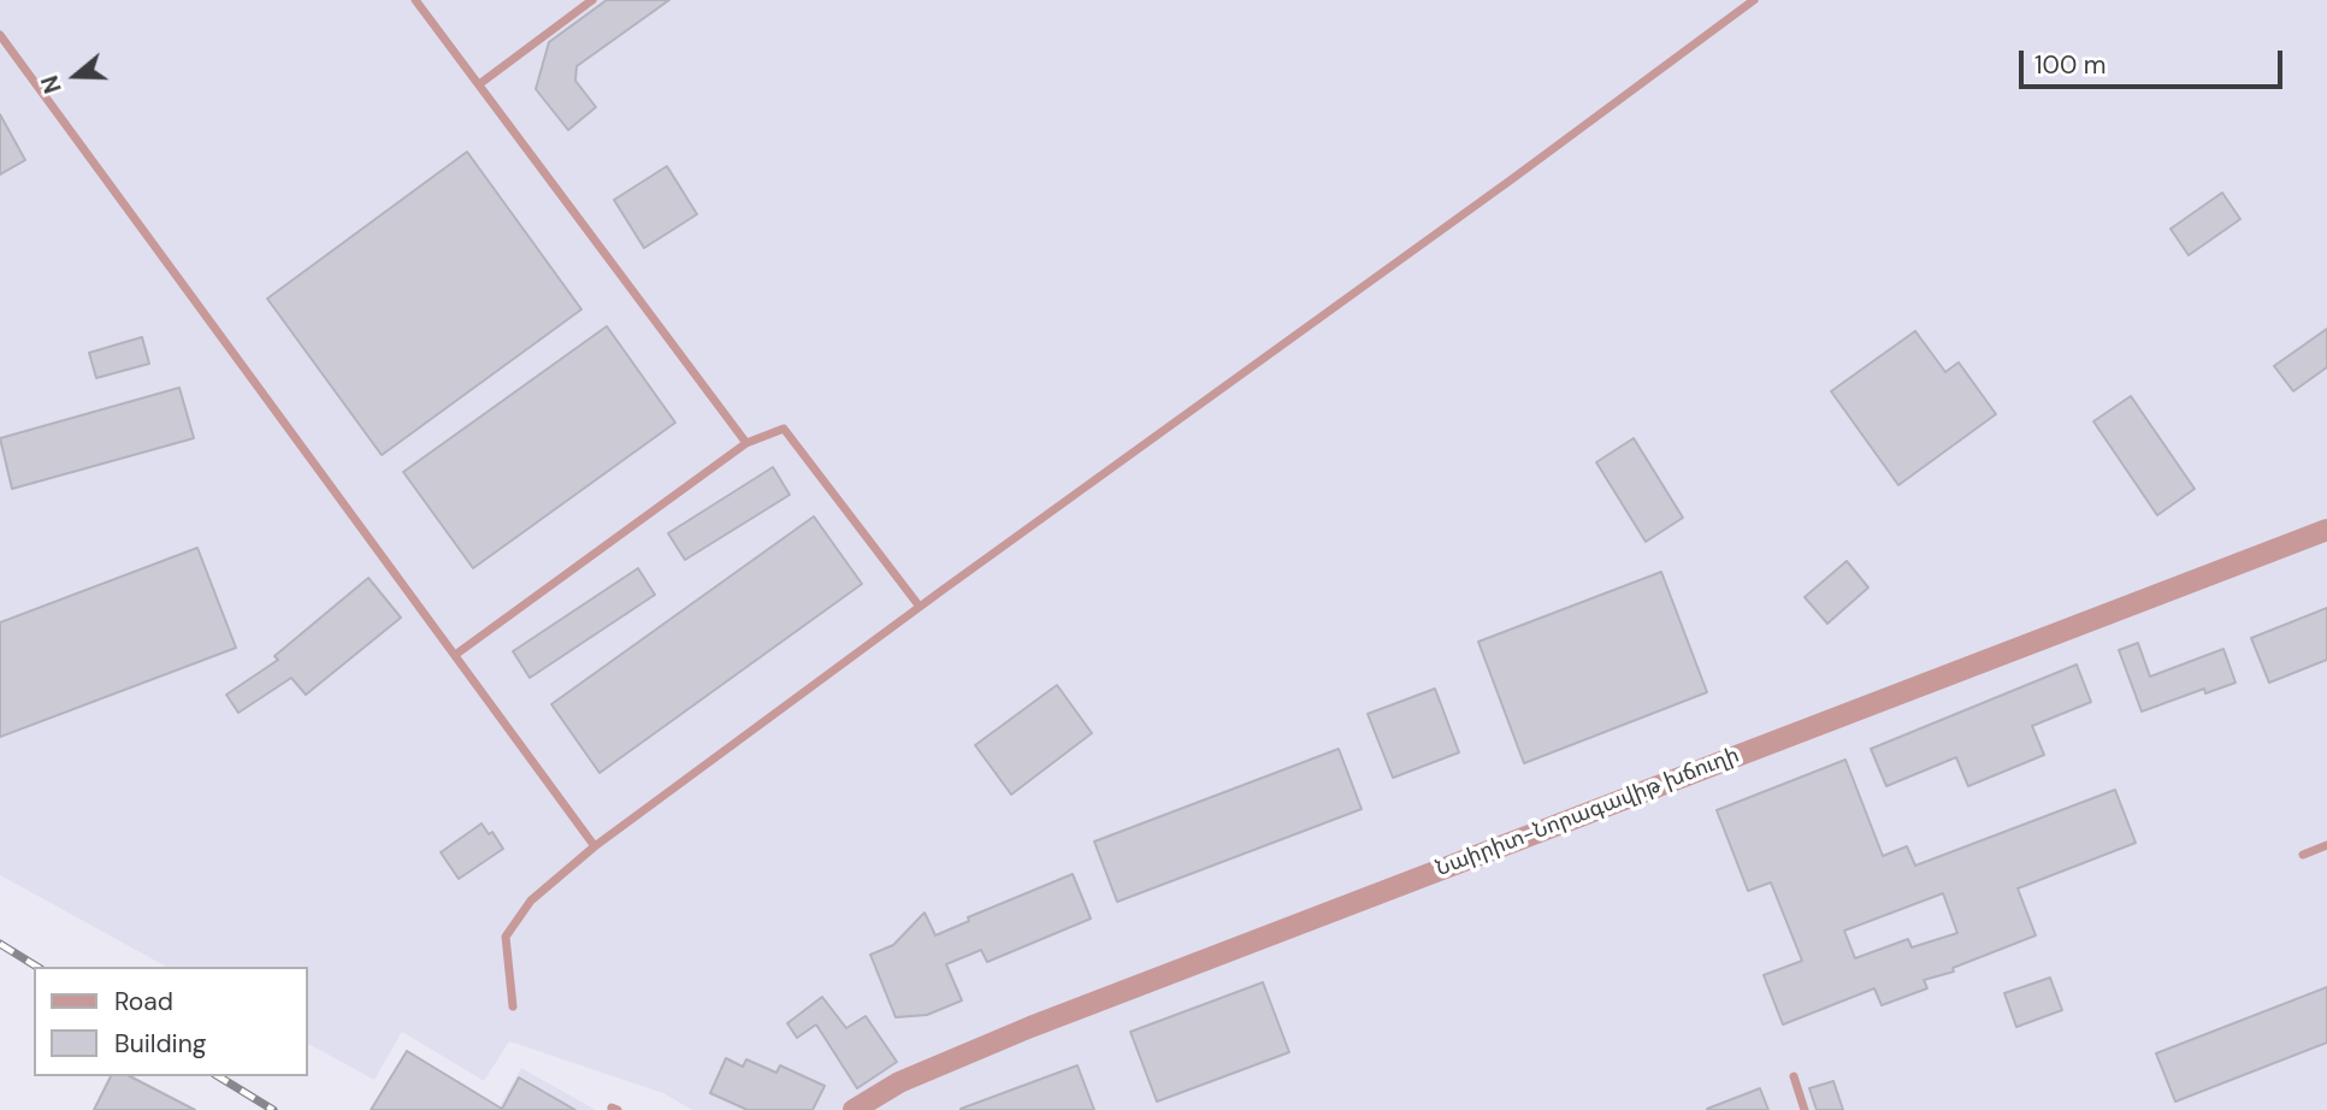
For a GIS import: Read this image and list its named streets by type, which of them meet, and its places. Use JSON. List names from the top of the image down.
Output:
{
  "streets": {
    "street": ["Նաիրիտ-Նորագավիթ խճուղի"]
  },
  "legend": ["Road", "Building"],
  "scale_bar": "100 m",
  "north": "left"
}
